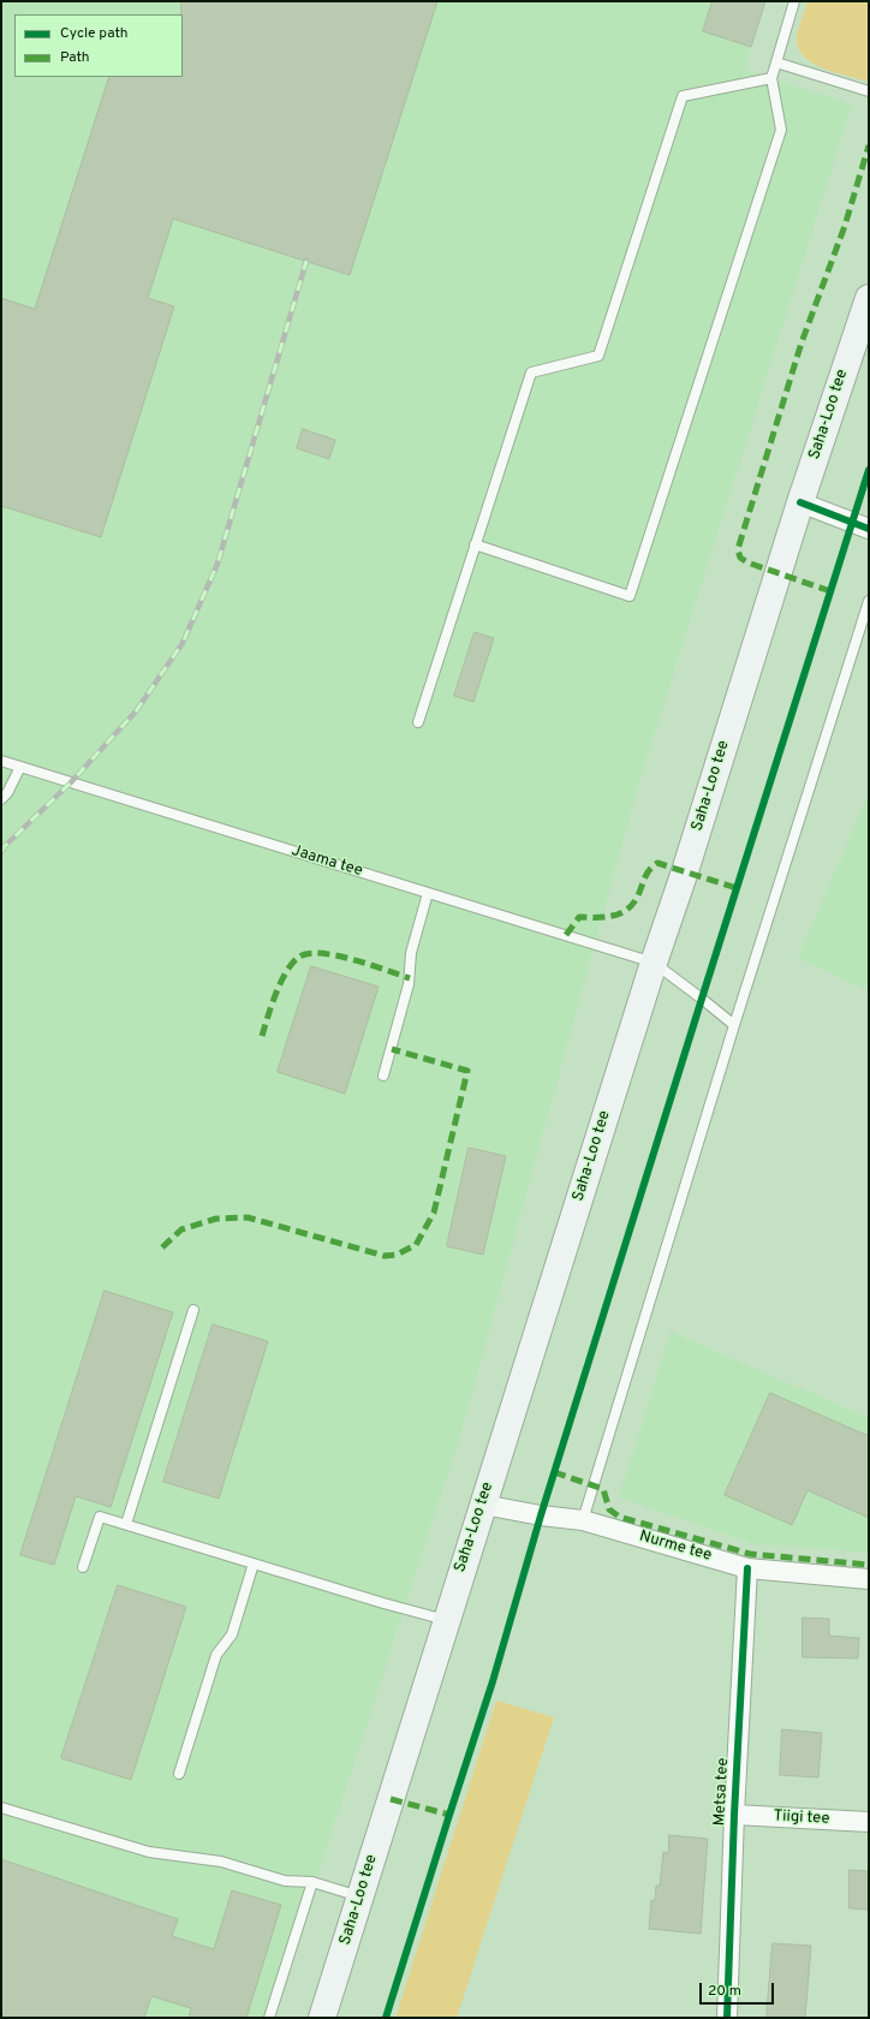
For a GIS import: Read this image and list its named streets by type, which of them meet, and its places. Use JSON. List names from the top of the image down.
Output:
{
  "streets": {
    "main road": ["Saha-Loo tee"],
    "street": ["Nurme tee", "Metsa tee", "Tiigi tee"],
    "lane": ["Jaama tee"]
  },
  "crossings": [
    ["Saha-Loo tee", "Jaama tee"],
    ["Saha-Loo tee", "Nurme tee"],
    ["Nurme tee", "Metsa tee"],
    ["Metsa tee", "Tiigi tee"]
  ],
  "legend": ["Cycle path", "Path"],
  "scale_bar": "20 m"
}
